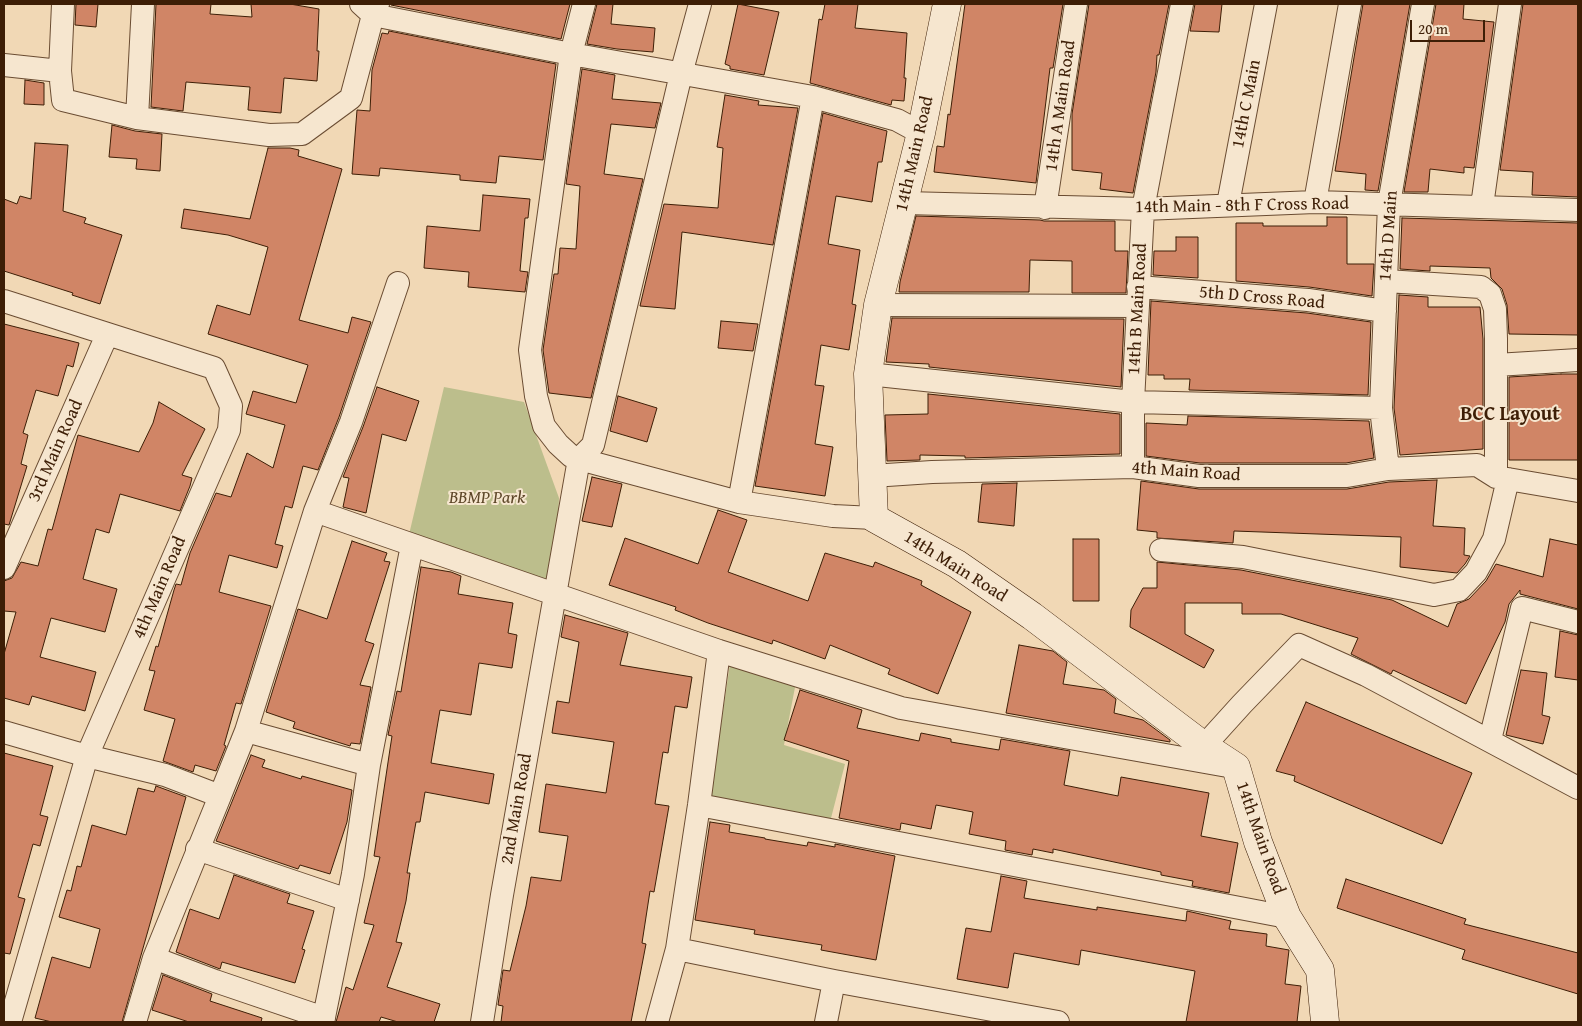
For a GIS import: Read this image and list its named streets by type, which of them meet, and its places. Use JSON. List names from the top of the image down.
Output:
{
  "streets": {
    "street": [
      "14th C Main",
      "14th A Main Road",
      "14th Main Road",
      "14th Main - 8th F Cross Road",
      "14th D Main",
      "5th D Cross Road",
      "14th B Main Road",
      "3rd Main Road",
      "4th Main Road",
      "2nd Main Road"
    ]
  },
  "crossings": [
    ["14th C Main", "14th Main - 8th F Cross Road"],
    ["14th A Main Road", "14th Main - 8th F Cross Road"],
    ["14th Main Road", "14th Main - 8th F Cross Road"],
    ["14th Main Road", "5th D Cross Road"],
    ["14th Main Road", "4th Main Road"],
    ["14th Main - 8th F Cross Road", "14th D Main"],
    ["14th Main - 8th F Cross Road", "14th B Main Road"],
    ["14th D Main", "5th D Cross Road"],
    ["14th D Main", "4th Main Road"],
    ["5th D Cross Road", "14th B Main Road"],
    ["14th B Main Road", "4th Main Road"],
    ["3rd Main Road", "4th Main Road"]
  ],
  "districts": ["BCC Layout"],
  "parks": ["BBMP Park"],
  "scale_bar": "20 m"
}
